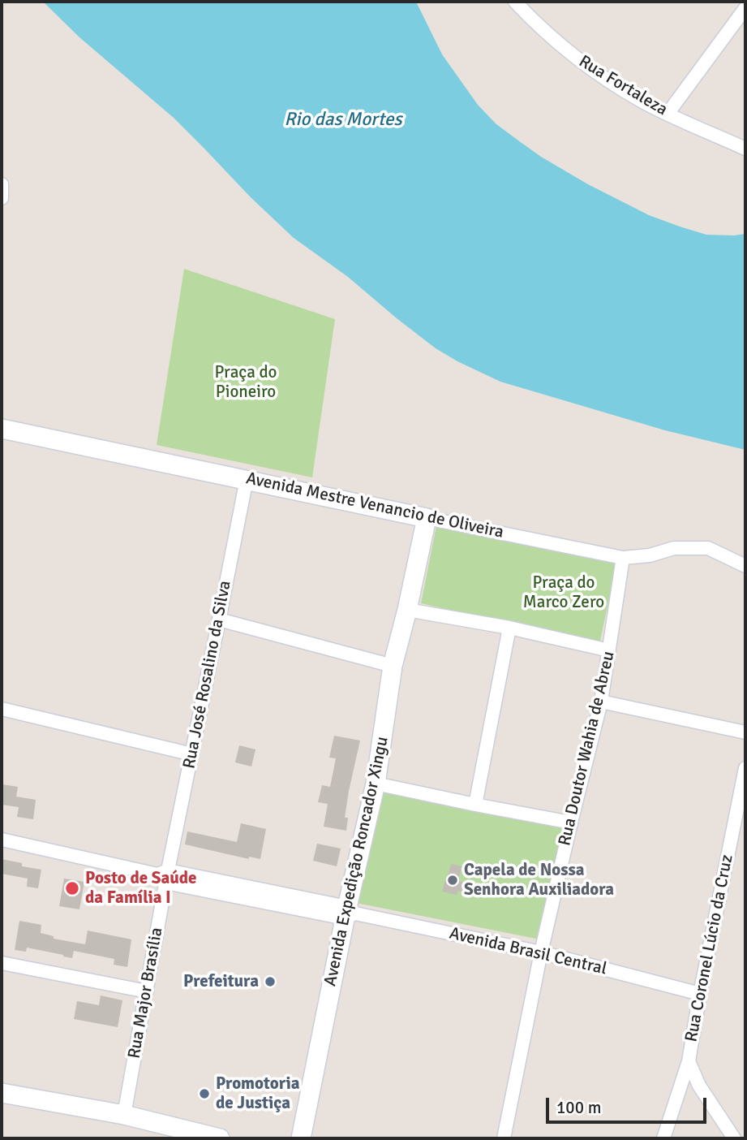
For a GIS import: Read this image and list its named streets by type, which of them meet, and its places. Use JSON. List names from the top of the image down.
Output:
{
  "streets": {
    "street": [
      "Rua Fortaleza",
      "Avenida Mestre Venancio de Oliveira",
      "Rua José Rosalino da Silva",
      "Rua Doutor Wahia de Abreu",
      "Avenida Expedição Roncador Xingu",
      "Rua Coronel Lúcio da Cruz",
      "Avenida Brasil Central",
      "Rua Major Brasília"
    ]
  },
  "crossings": [
    ["Avenida Mestre Venancio de Oliveira", "Rua José Rosalino da Silva"],
    ["Avenida Mestre Venancio de Oliveira", "Rua Doutor Wahia de Abreu"],
    ["Avenida Mestre Venancio de Oliveira", "Avenida Expedição Roncador Xingu"],
    ["Rua José Rosalino da Silva", "Avenida Brasil Central"],
    ["Rua José Rosalino da Silva", "Rua Major Brasília"],
    ["Rua Doutor Wahia de Abreu", "Avenida Brasil Central"],
    ["Avenida Expedição Roncador Xingu", "Avenida Brasil Central"],
    ["Rua Coronel Lúcio da Cruz", "Avenida Brasil Central"],
    ["Avenida Brasil Central", "Rua Major Brasília"]
  ],
  "water": ["Rio das Mortes"],
  "parks": ["Praça do Pioneiro", "Praça do Marco Zero"],
  "places": [
    "Capela de Nossa Senhora Auxiliadora",
    "Posto de Saúde da Família I",
    "Prefeitura",
    "Promotoria de Justiça"
  ],
  "scale_bar": "100 m"
}
